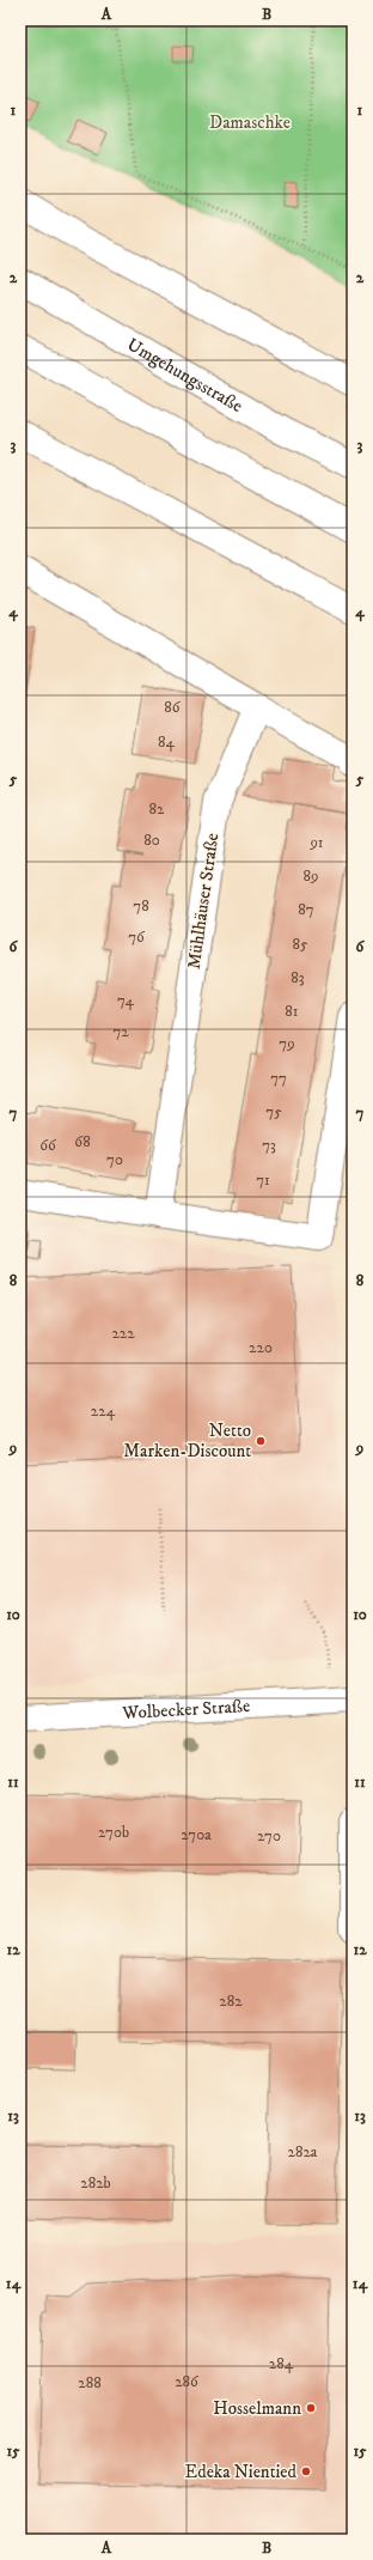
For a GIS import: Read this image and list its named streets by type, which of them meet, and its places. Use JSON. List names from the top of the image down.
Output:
{
  "streets": {
    "main road": ["Umgehungsstraße", "Mühlhäuser Straße", "Wolbecker Straße"]
  },
  "parks": ["Damaschke"],
  "places": ["Netto Marken-Discount", "Hosselmann", "Edeka Nientied"],
  "house_numbers": [
    "86",
    "84",
    "82",
    "80",
    "91",
    "89",
    "78",
    "87",
    "76",
    "85",
    "83",
    "74",
    "81",
    "72",
    "79",
    "77",
    "75",
    "68",
    "66",
    "73",
    "70",
    "71",
    "222",
    "220",
    "224",
    "270b",
    "270a",
    "270",
    "282",
    "282a",
    "282b",
    "284",
    "286",
    "288"
  ],
  "grid": {
    "columns": ["A", "B"],
    "rows": [
      "1",
      "2",
      "3",
      "4",
      "5",
      "6",
      "7",
      "8",
      "9",
      "10",
      "11",
      "12",
      "13",
      "14",
      "15"
    ]
  }
}
